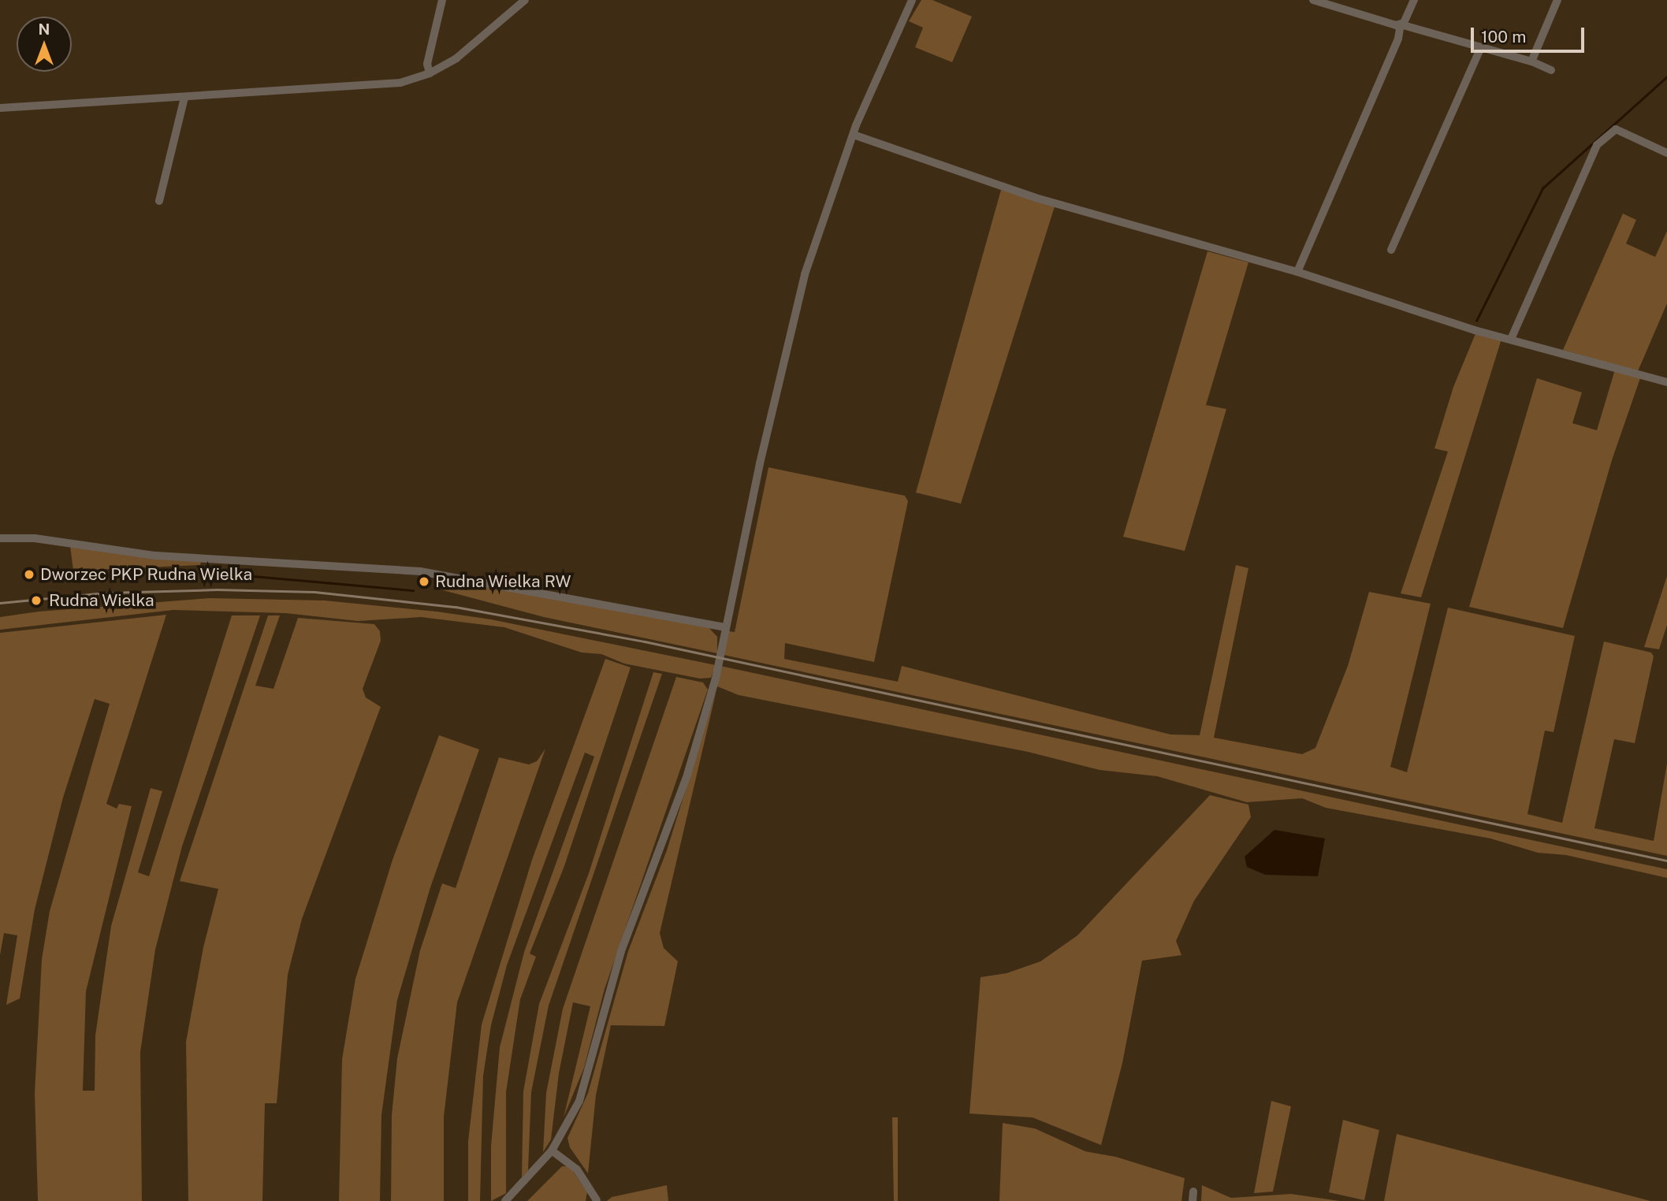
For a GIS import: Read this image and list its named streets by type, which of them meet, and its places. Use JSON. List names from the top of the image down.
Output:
{
  "places": ["Dworzec PKP Rudna Wielka", "Rudna Wielka RW", "Rudna Wielka"],
  "scale_bar": "100 m",
  "north": "top"
}
